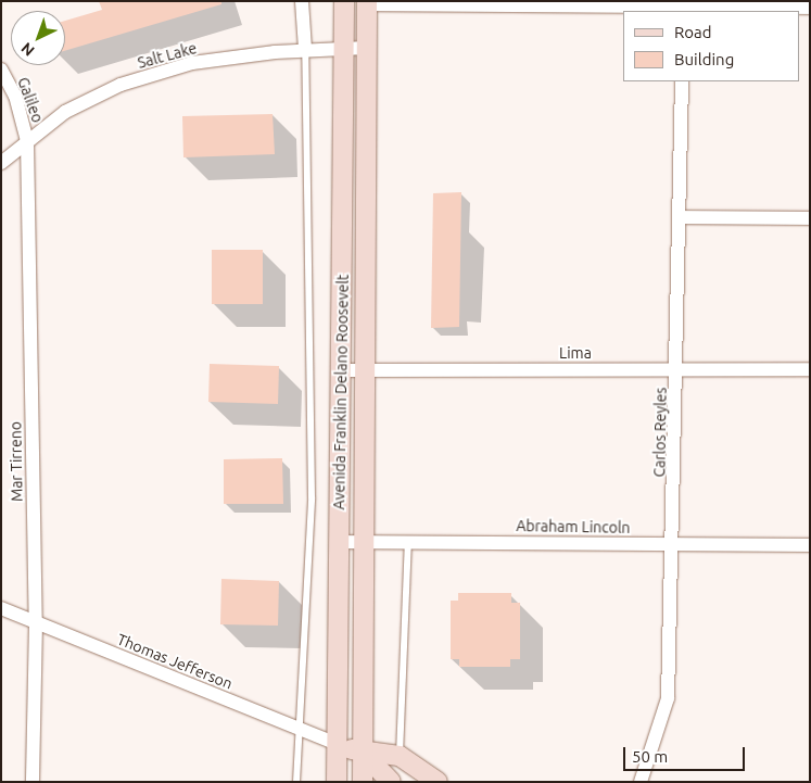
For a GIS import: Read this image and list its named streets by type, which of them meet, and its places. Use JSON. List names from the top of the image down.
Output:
{
  "streets": {
    "main road": ["Avenida Franklin Delano Roosevelt"],
    "street": [
      "Salt Lake",
      "Galileo",
      "Lima",
      "Carlos Reyles",
      "Mar Tirreno",
      "Abraham Lincoln",
      "Thomas Jefferson"
    ]
  },
  "crossings": [
    ["Salt Lake", "Galileo"],
    ["Salt Lake", "Avenida Franklin Delano Roosevelt"],
    ["Salt Lake", "Mar Tirreno"],
    ["Galileo", "Mar Tirreno"],
    ["Lima", "Avenida Franklin Delano Roosevelt"],
    ["Lima", "Carlos Reyles"],
    ["Avenida Franklin Delano Roosevelt", "Abraham Lincoln"],
    ["Avenida Franklin Delano Roosevelt", "Thomas Jefferson"],
    ["Carlos Reyles", "Abraham Lincoln"],
    ["Mar Tirreno", "Thomas Jefferson"]
  ],
  "legend": ["Road", "Building"],
  "scale_bar": "50 m",
  "north": "bottom left"
}
